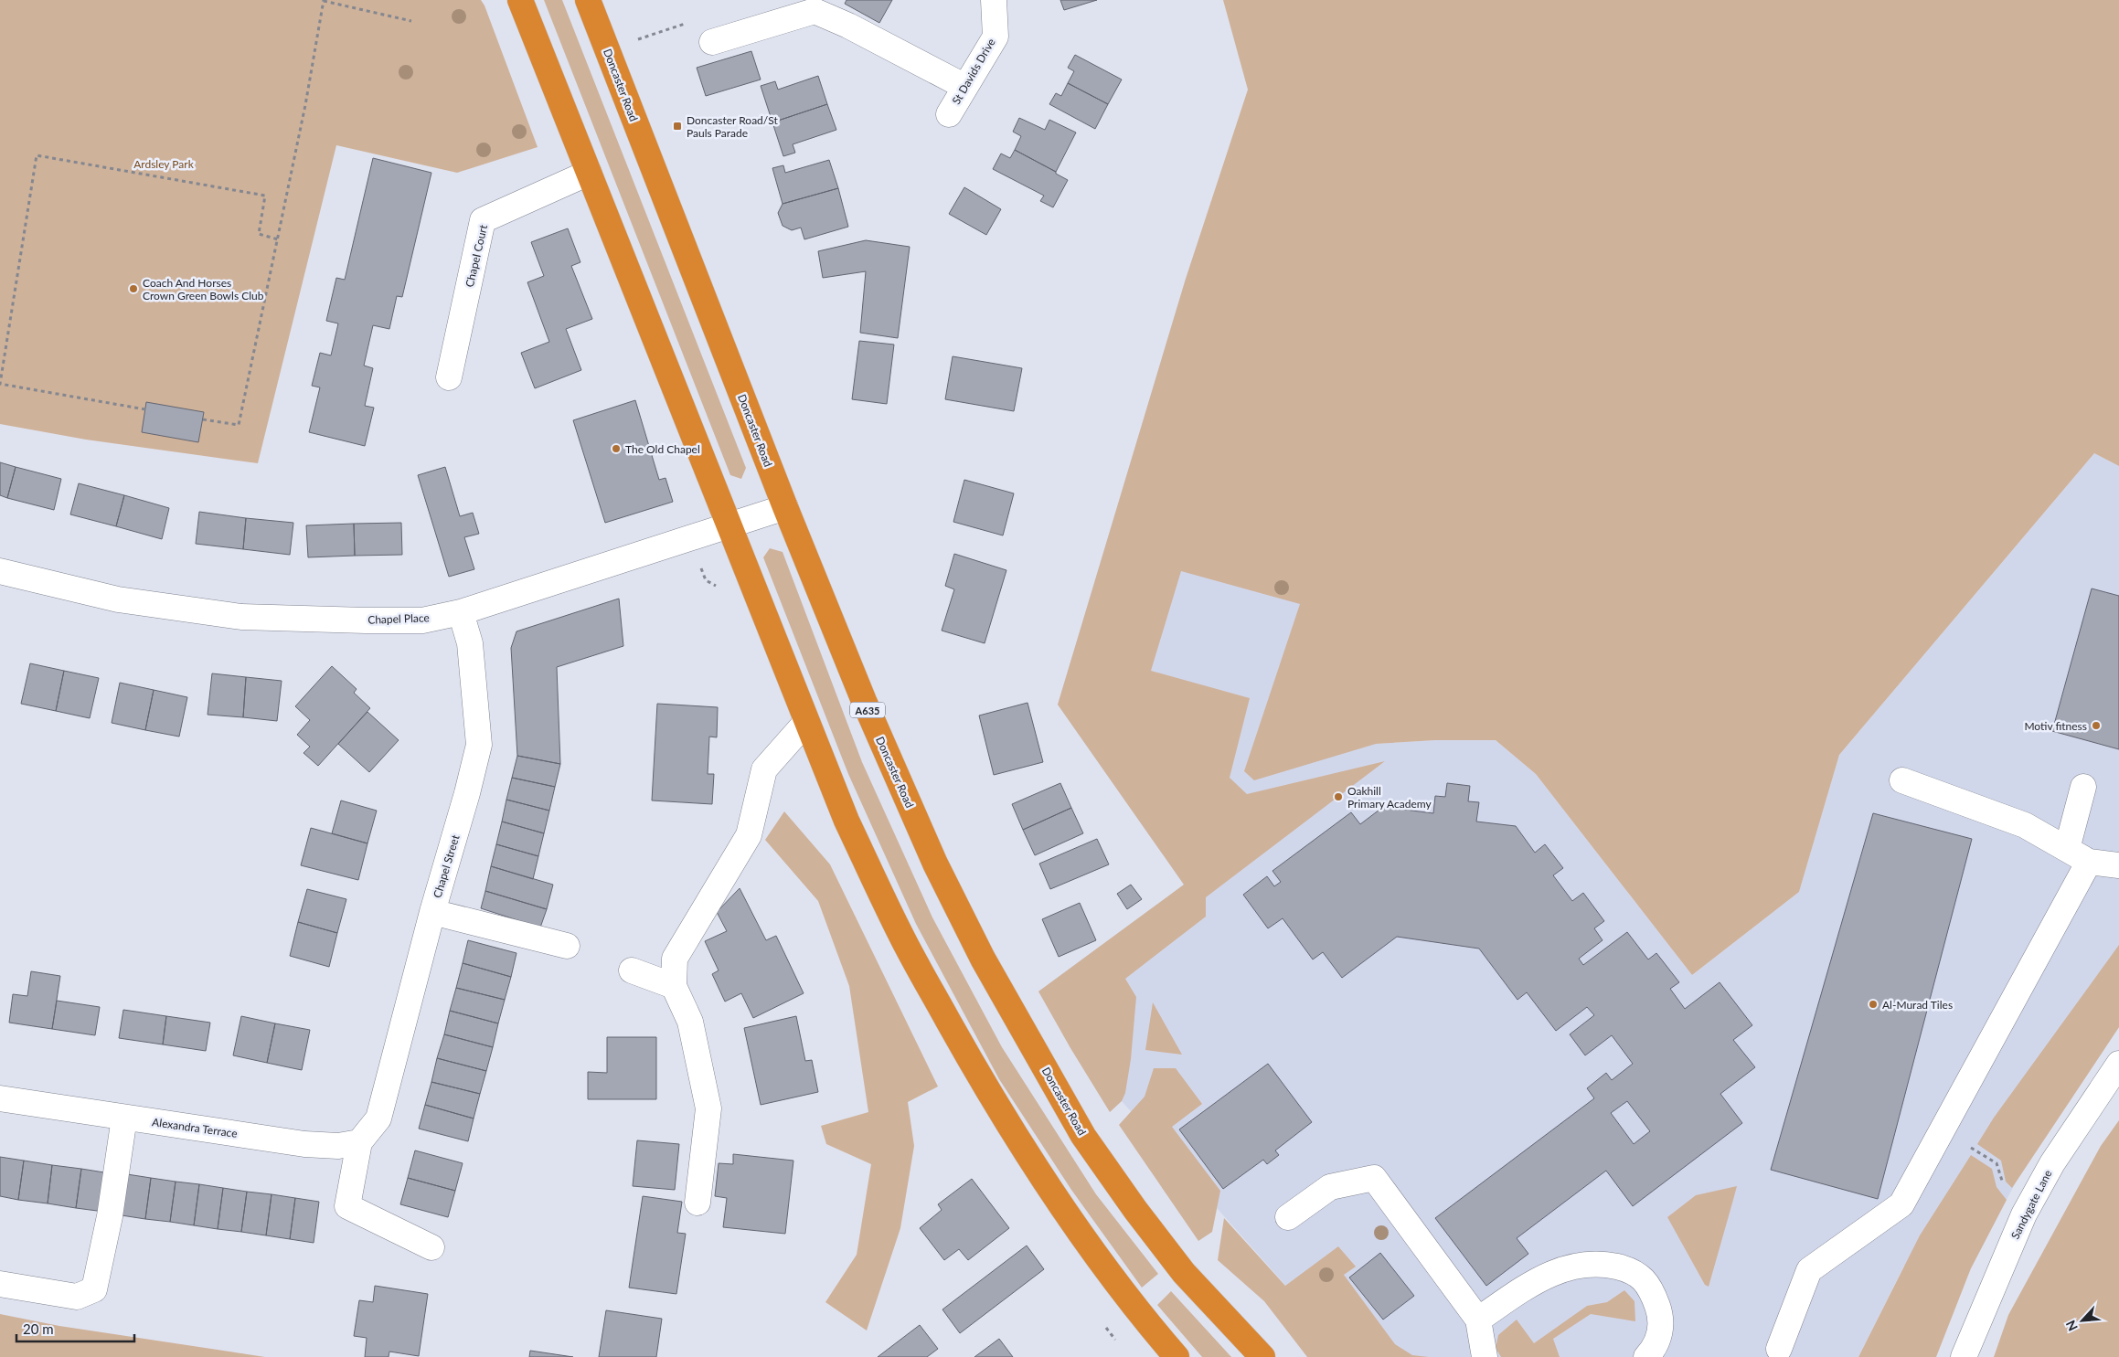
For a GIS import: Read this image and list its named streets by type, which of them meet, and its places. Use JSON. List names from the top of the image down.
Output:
{
  "streets": {
    "highway": ["Doncaster Road", "A635"],
    "street": [
      "St Davids Drive",
      "Chapel Court",
      "Chapel Place",
      "Chapel Street",
      "Alexandra Terrace",
      "Sandygate Lane"
    ]
  },
  "crossings": [
    ["Doncaster Road", "Chapel Place"],
    ["Chapel Place", "Chapel Street"],
    ["Chapel Street", "Alexandra Terrace"]
  ],
  "parks": ["Ardsley Park"],
  "places": {
    "transit": ["Doncaster Road/St Pauls Parade"],
    "other": [
      "Coach And Horses Crown Green Bowls Club",
      "The Old Chapel",
      "Motiv fitness",
      "Oakhill Primary Academy",
      "Al-Murad Tiles"
    ]
  },
  "scale_bar": "20 m",
  "north": "bottom left"
}
